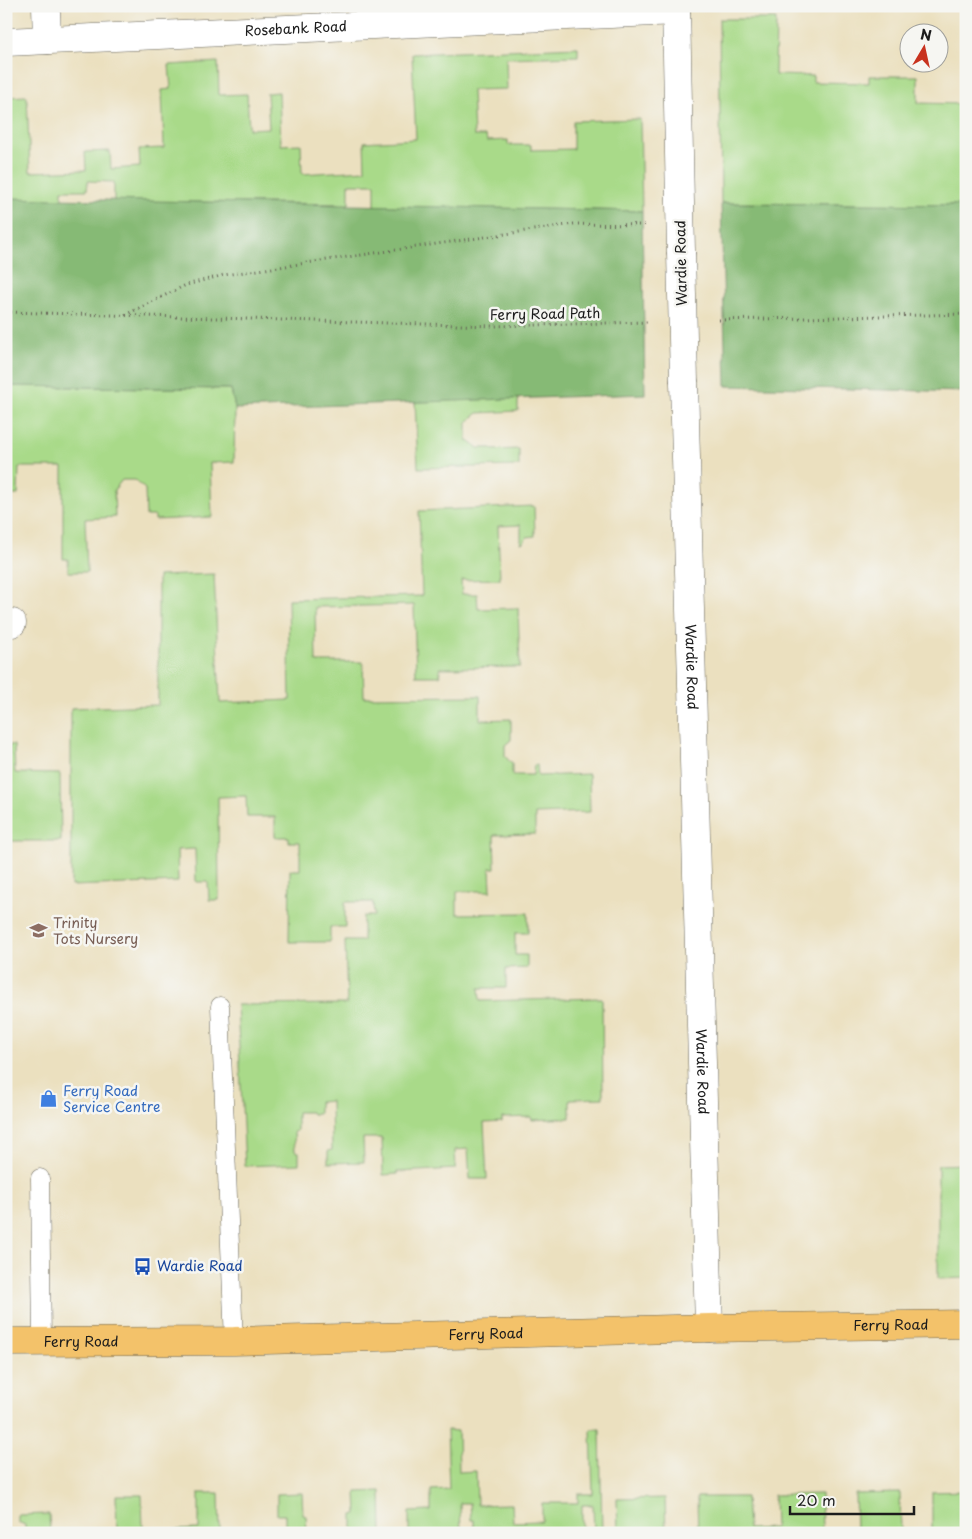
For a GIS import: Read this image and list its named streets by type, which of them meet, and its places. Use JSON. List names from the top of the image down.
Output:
{
  "streets": {
    "main road": ["Ferry Road"],
    "street": ["Rosebank Road", "Wardie Road"],
    "path": ["Ferry Road Path"]
  },
  "crossings": [
    ["Rosebank Road", "Wardie Road"],
    ["Wardie Road", "Ferry Road Path"],
    ["Wardie Road", "Ferry Road"]
  ],
  "places": {
    "school or university": ["Trinity Tots Nursery"],
    "shop": ["Ferry Road Service Centre"],
    "bus stop": ["Wardie Road"]
  },
  "scale_bar": "20 m",
  "north": "top"
}
